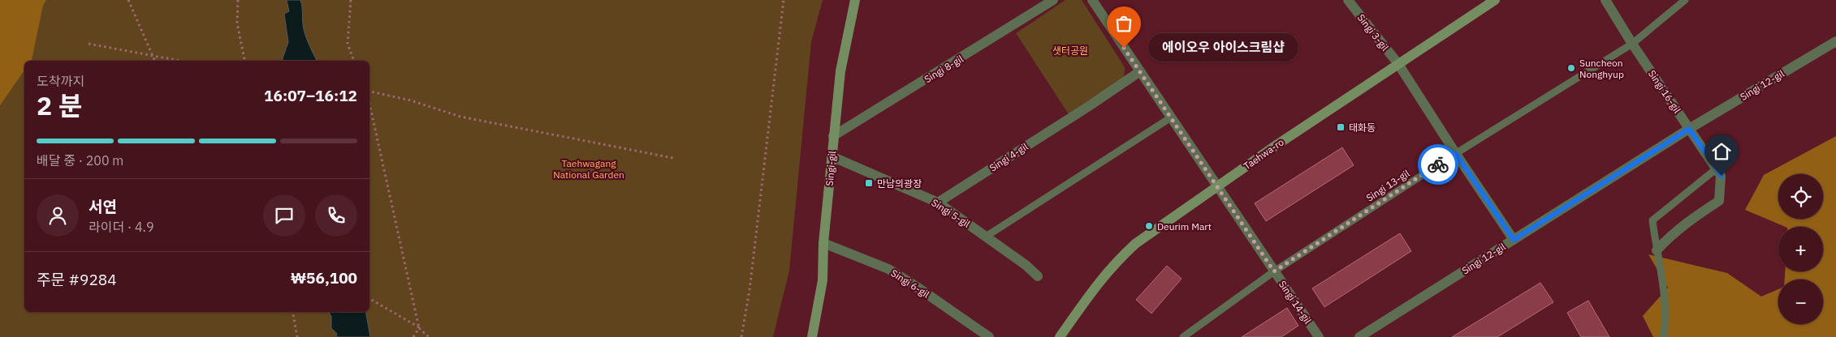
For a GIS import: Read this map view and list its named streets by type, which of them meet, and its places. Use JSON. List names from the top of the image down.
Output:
{
  "streets": {
    "main road": ["Taehwa-ro", "Singi-gil"],
    "street": [
      "Singi 3-gil",
      "Singi 8-gil",
      "Singi 12-gil",
      "Singi 16-gil",
      "Singi 4-gil",
      "Singi 5-gil",
      "Singi 6-gil",
      "Singi 14-gil"
    ],
    "lane": ["Singi 13-gil"]
  },
  "crossings": [
    ["Singi 3-gil", "Singi 12-gil"],
    ["Singi 3-gil", "Taehwa-ro"],
    ["Singi 3-gil", "Singi 13-gil"],
    ["Singi 8-gil", "Singi-gil"],
    ["Singi 12-gil", "Singi 16-gil"],
    ["Singi 16-gil", "Singi 13-gil"],
    ["Taehwa-ro", "Singi 14-gil"],
    ["Singi 4-gil", "Singi 5-gil"],
    ["Singi-gil", "Singi 5-gil"],
    ["Singi-gil", "Singi 6-gil"],
    ["Singi 13-gil", "Singi 14-gil"]
  ],
  "parks": ["샛터공원", "Taehwagang National Garden"],
  "places": {
    "other": ["에이오우 아이스크림샵", "Suncheon Nonghyup", "Deurim Mart"],
    "transit": ["태화동", "만남의광장"]
  },
  "page": {
    "bubble": "에이오우 아이스크림샵",
    "heading": ["2 분", "도착까지", "16:07–16:12"],
    "panel": [
      "서연",
      "라이더 · 4.9",
      "주문 #9284",
      "₩56,100"
    ],
    "bar": "배달 중 · 200 m",
    "map_buttons": ["+", "−"]
  }
}
